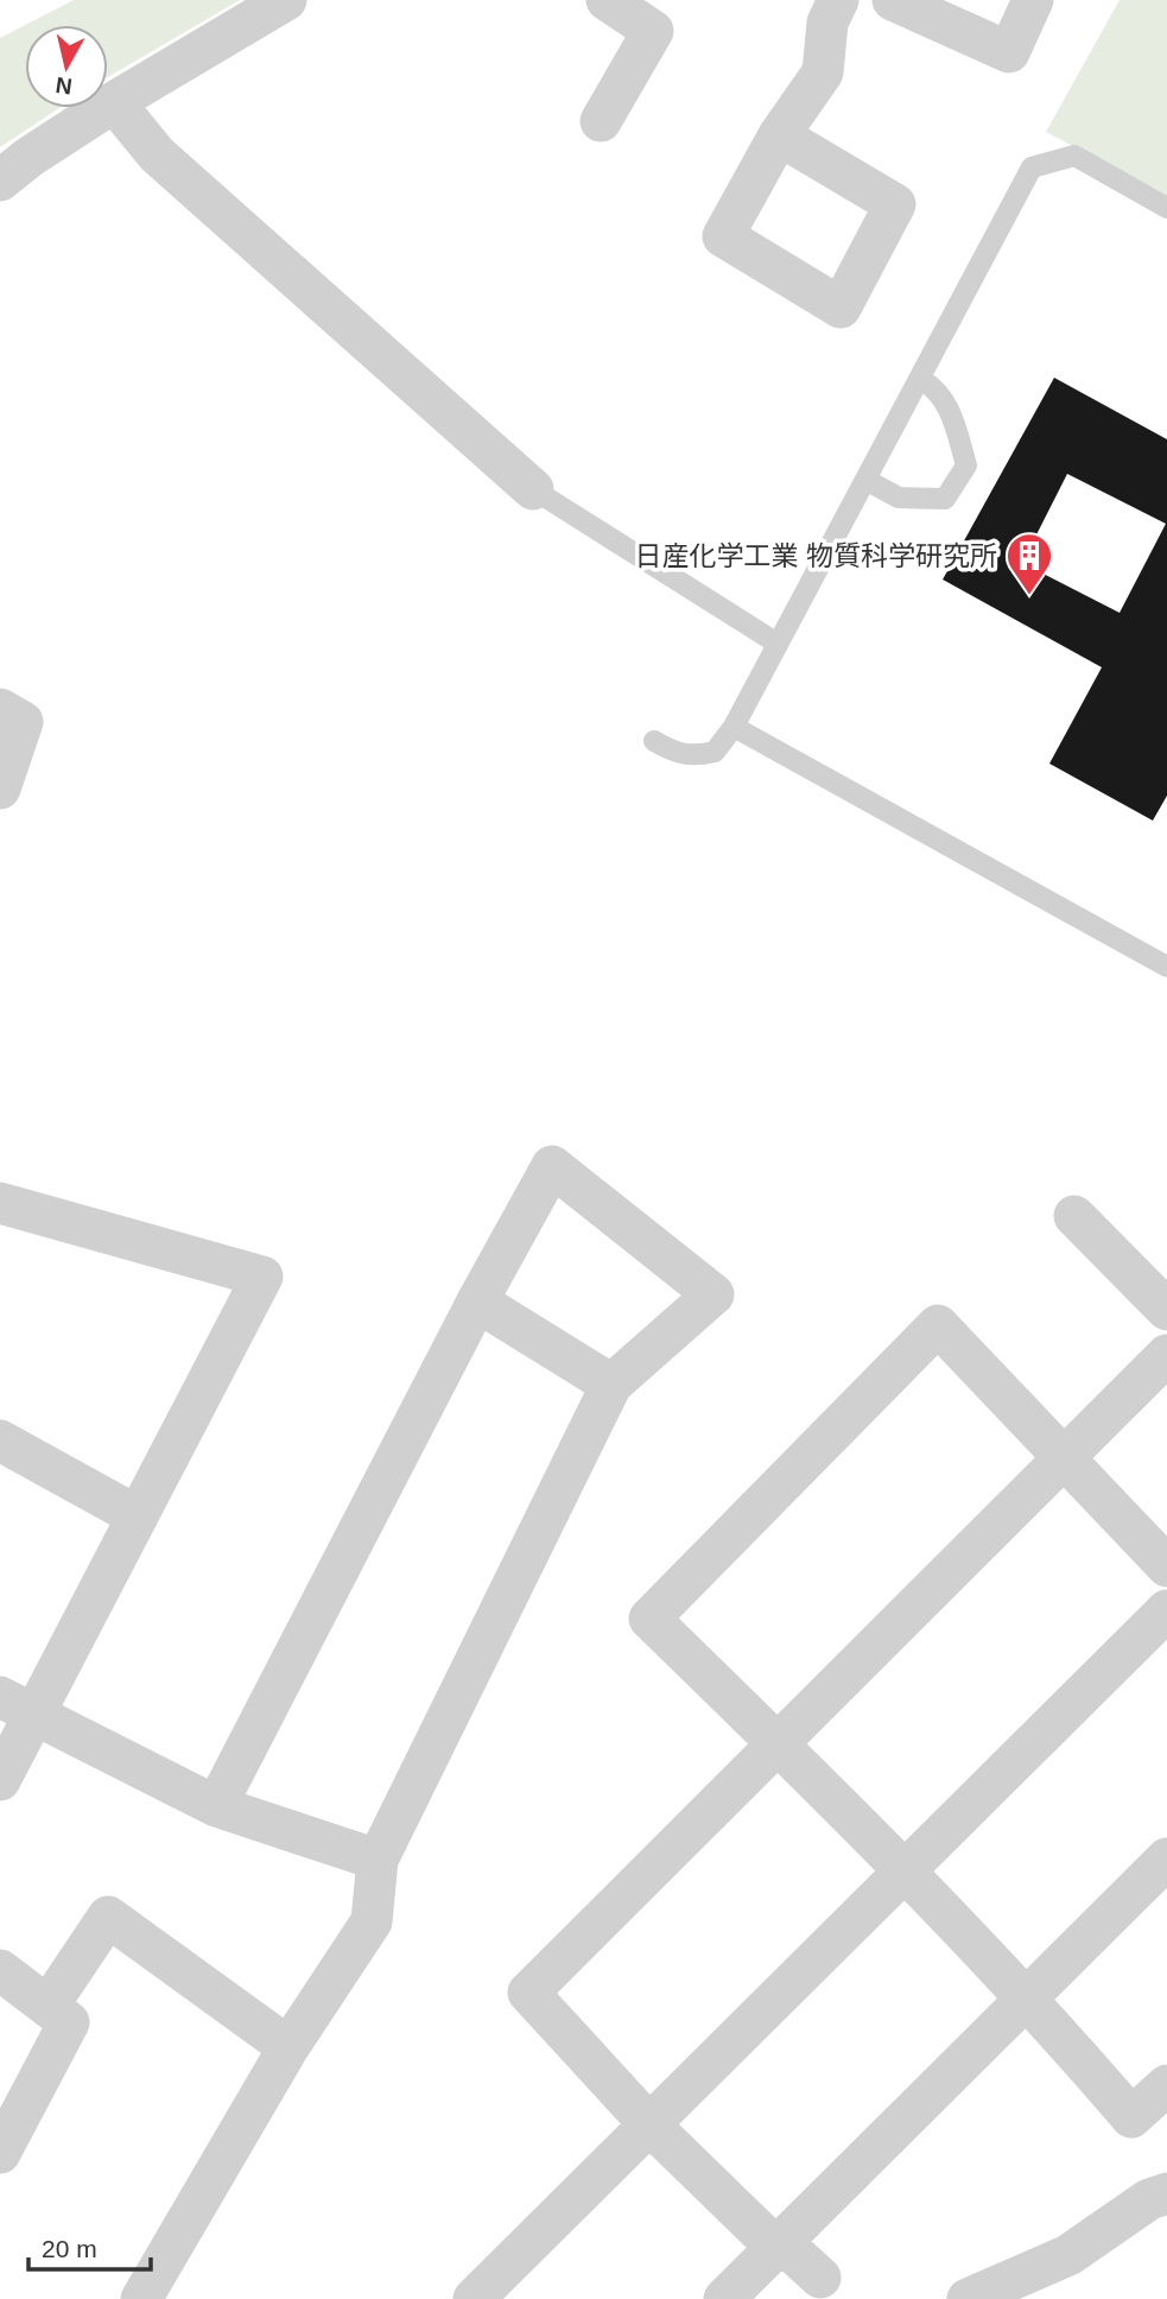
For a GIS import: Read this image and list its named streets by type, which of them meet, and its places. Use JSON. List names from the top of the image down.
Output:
{
  "places": {
    "building": ["日産化学工業 物質科学研究所"]
  },
  "scale_bar": "20 m",
  "north": "bottom"
}
